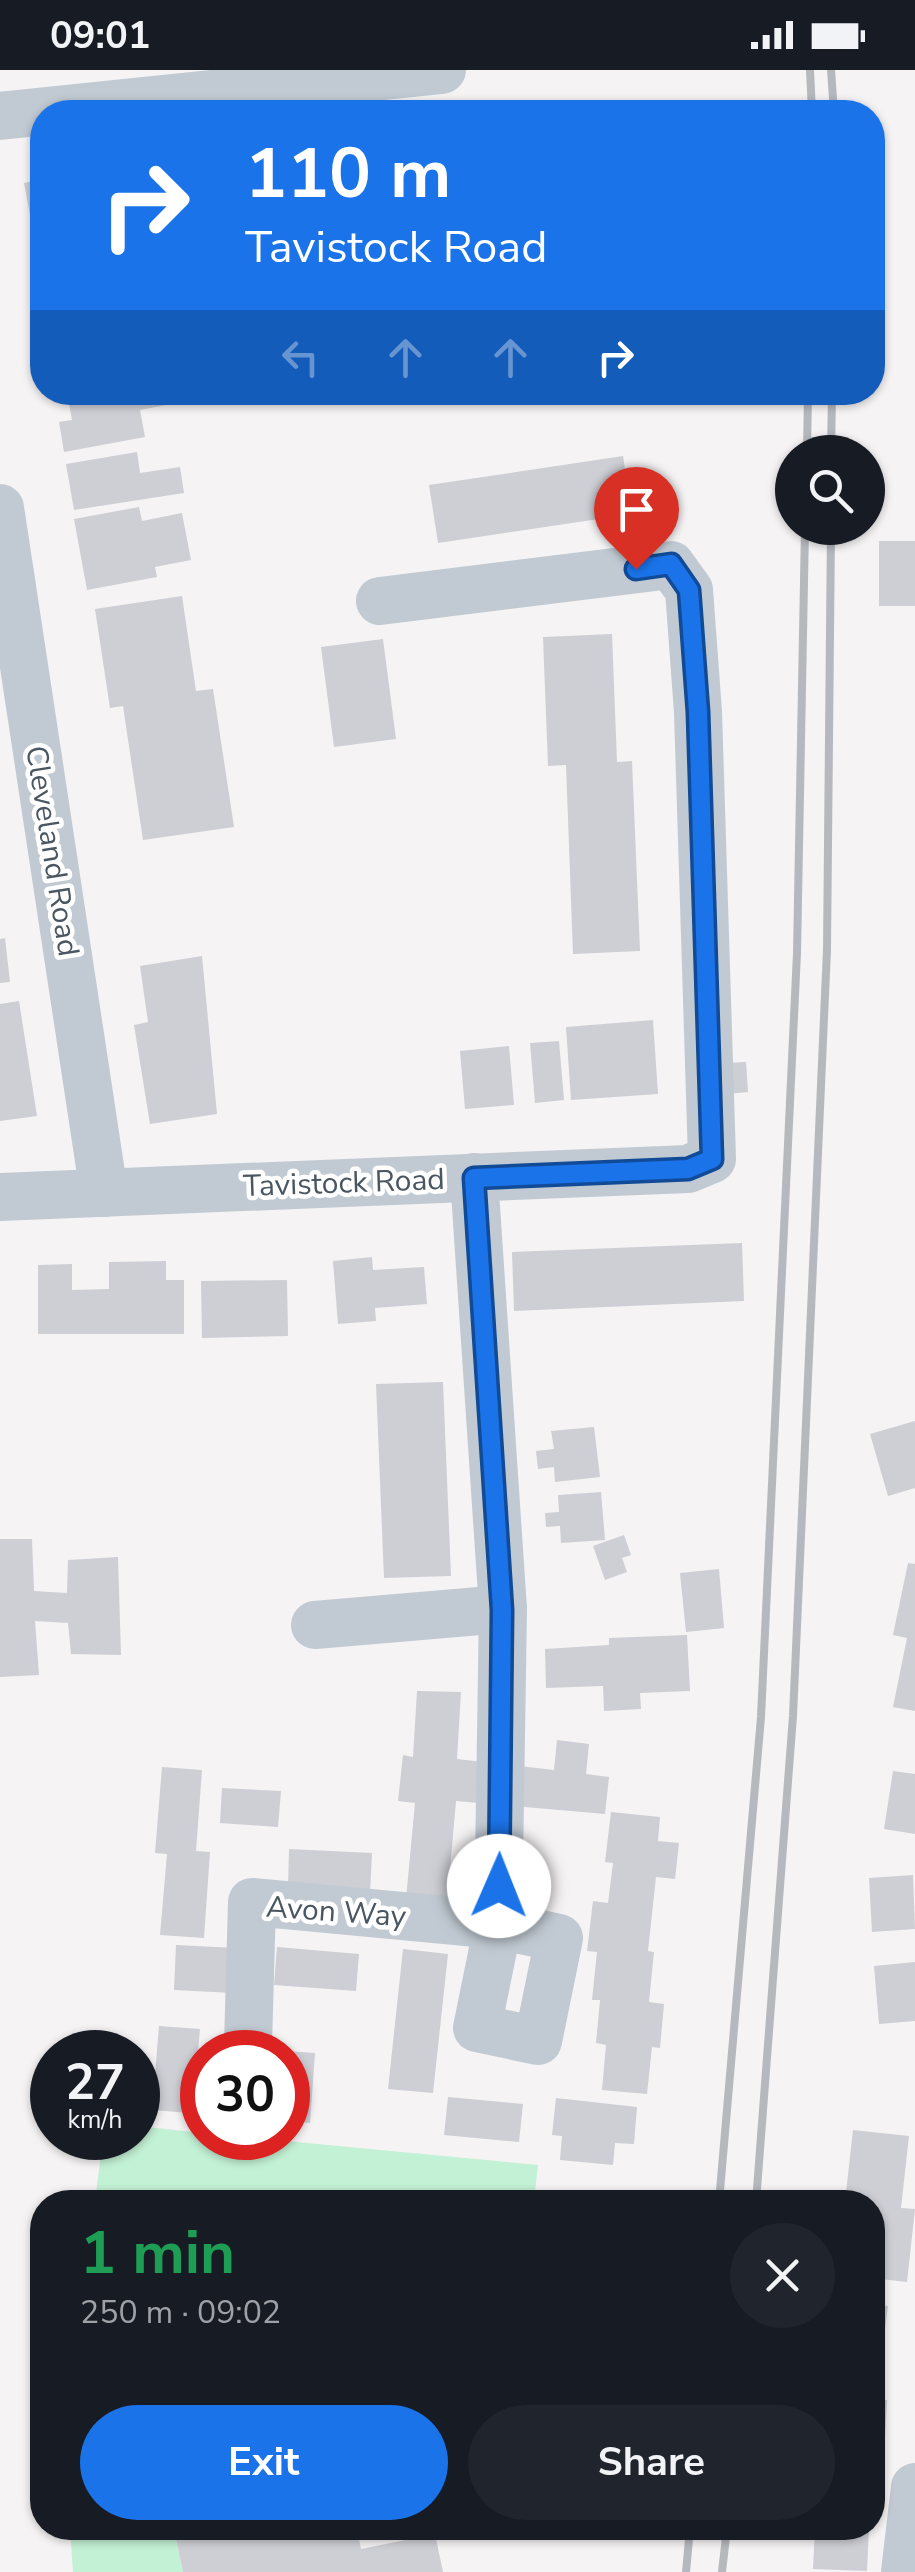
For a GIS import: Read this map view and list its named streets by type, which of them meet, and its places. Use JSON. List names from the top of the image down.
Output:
{
  "streets": {
    "street": ["Cleveland Road", "Tavistock Road", "Avon Way"]
  },
  "crossings": [
    ["Cleveland Road", "Tavistock Road"],
    ["Tavistock Road", "Avon Way"]
  ],
  "page": {
    "status": "09:01",
    "turn": ["110 m", "Tavistock Road"],
    "speed": "27 km/h",
    "limit": "30",
    "heading": ["1 min", "250 m · 09:02"],
    "buttons": ["Exit", "Share"]
  }
}
